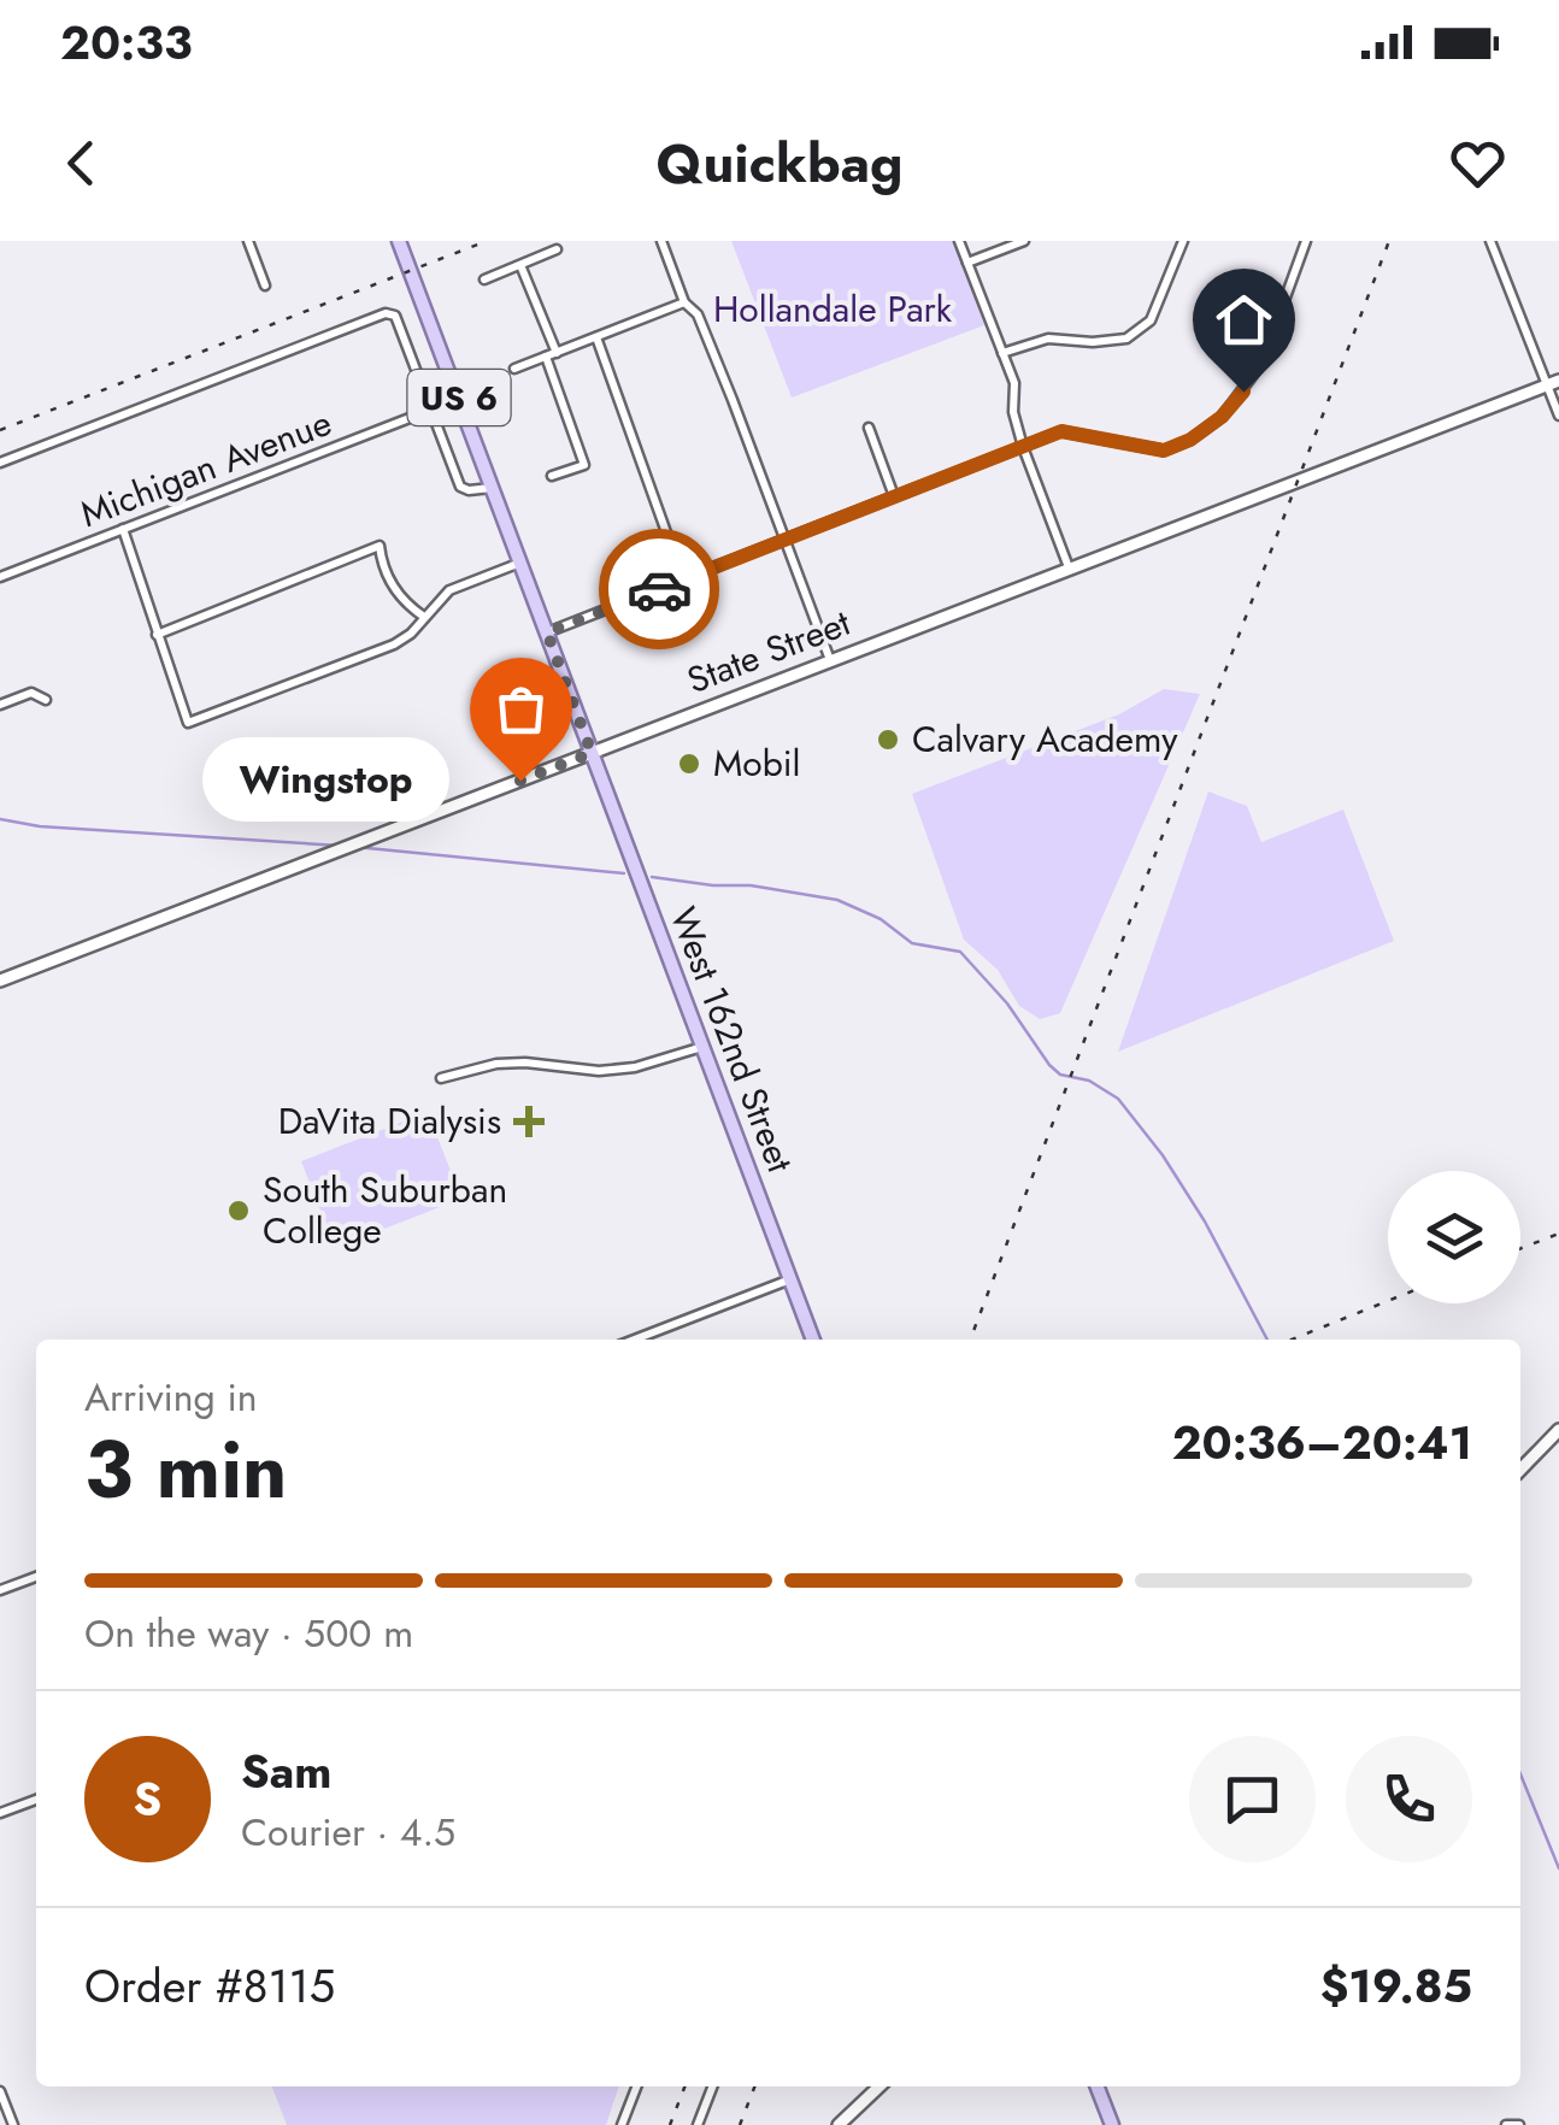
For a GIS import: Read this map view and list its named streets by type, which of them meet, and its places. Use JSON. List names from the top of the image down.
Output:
{
  "streets": {
    "main road": ["US 6", "West 162nd Street"],
    "street": ["Michigan Avenue", "State Street"]
  },
  "crossings": [
    ["US 6", "State Street"],
    ["US 6", "West 162nd Street"],
    ["State Street", "West 162nd Street"]
  ],
  "parks": ["Hollandale Park"],
  "places": {
    "other": [
      "Calvary Academy",
      "Mobil",
      "Wingstop",
      "South Suburban College"
    ],
    "health": ["DaVita Dialysis"]
  },
  "page": {
    "status": "20:33",
    "header": "Quickbag",
    "bubble": "Wingstop",
    "heading": ["3 min", "Arriving in", "20:36–20:41"],
    "panel": [
      "Sam",
      "Courier · 4.5",
      "Order #8115",
      "$19.85"
    ],
    "bar": "On the way · 500 m",
    "round": "S"
  }
}
